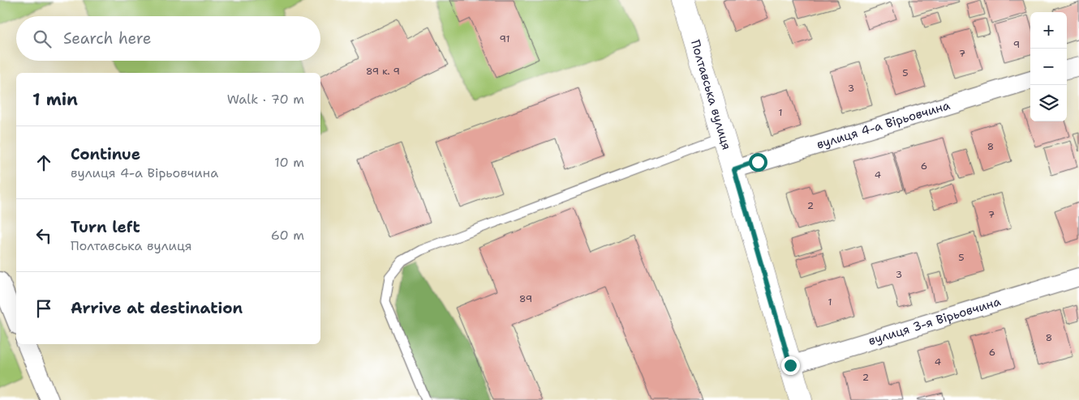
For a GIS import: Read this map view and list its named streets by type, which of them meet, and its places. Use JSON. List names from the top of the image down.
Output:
{
  "streets": {
    "main road": ["Полтавська вулиця"],
    "street": ["вулиця 4-а Вірьовчинa", "вулиця 3-я Вірьовчина"]
  },
  "crossings": [
    ["Полтавська вулиця", "вулиця 4-а Вірьовчинa"],
    ["Полтавська вулиця", "вулиця 3-я Вірьовчина"]
  ],
  "house_numbers": [
    "91",
    "9",
    "7",
    "89 к. 9",
    "5",
    "3",
    "1",
    "8",
    "6",
    "4",
    "2",
    "7",
    "5",
    "3",
    "89",
    "1",
    "8",
    "6",
    "4",
    "2"
  ],
  "page": {
    "map_buttons": ["+", "−"],
    "search": "Search here",
    "heading": ["1 min", "Walk · 70 m"],
    "list": [
      ["Continue", "вулиця 4-а Вірьовчинa", "10 m"],
      ["Turn left", "Полтавська вулиця", "60 m"],
      "Arrive at destination"
    ]
  }
}
